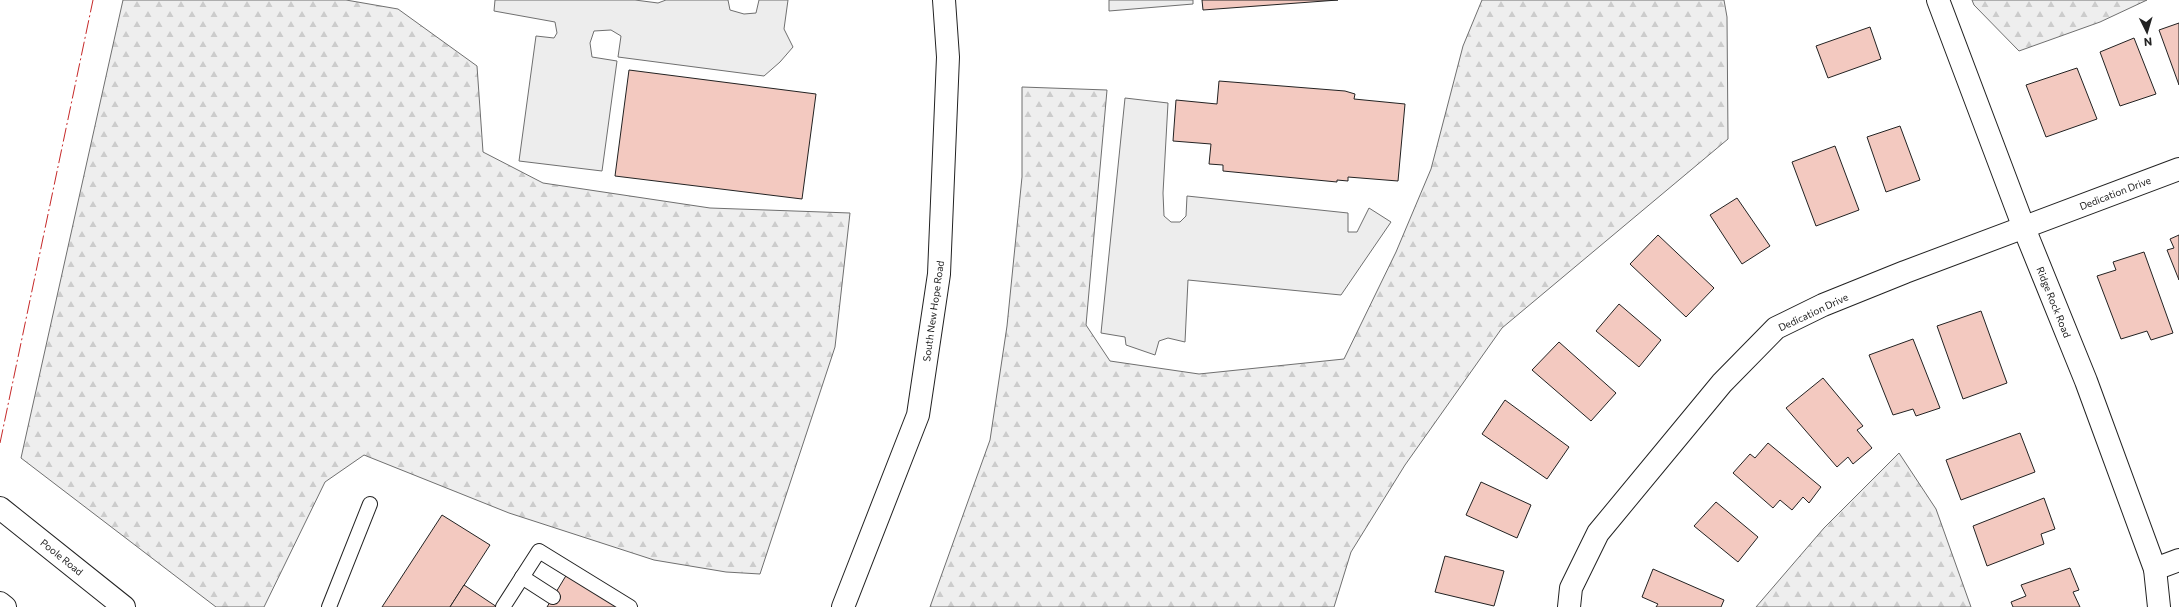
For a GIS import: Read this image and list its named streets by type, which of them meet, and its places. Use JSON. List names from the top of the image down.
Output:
{
  "streets": {
    "street": [
      "Dedication Drive",
      "Ridge Rock Road",
      "South New Hope Road",
      "Poole Road"
    ]
  },
  "crossings": [
    ["Dedication Drive", "Ridge Rock Road"]
  ],
  "north": "bottom"
}
